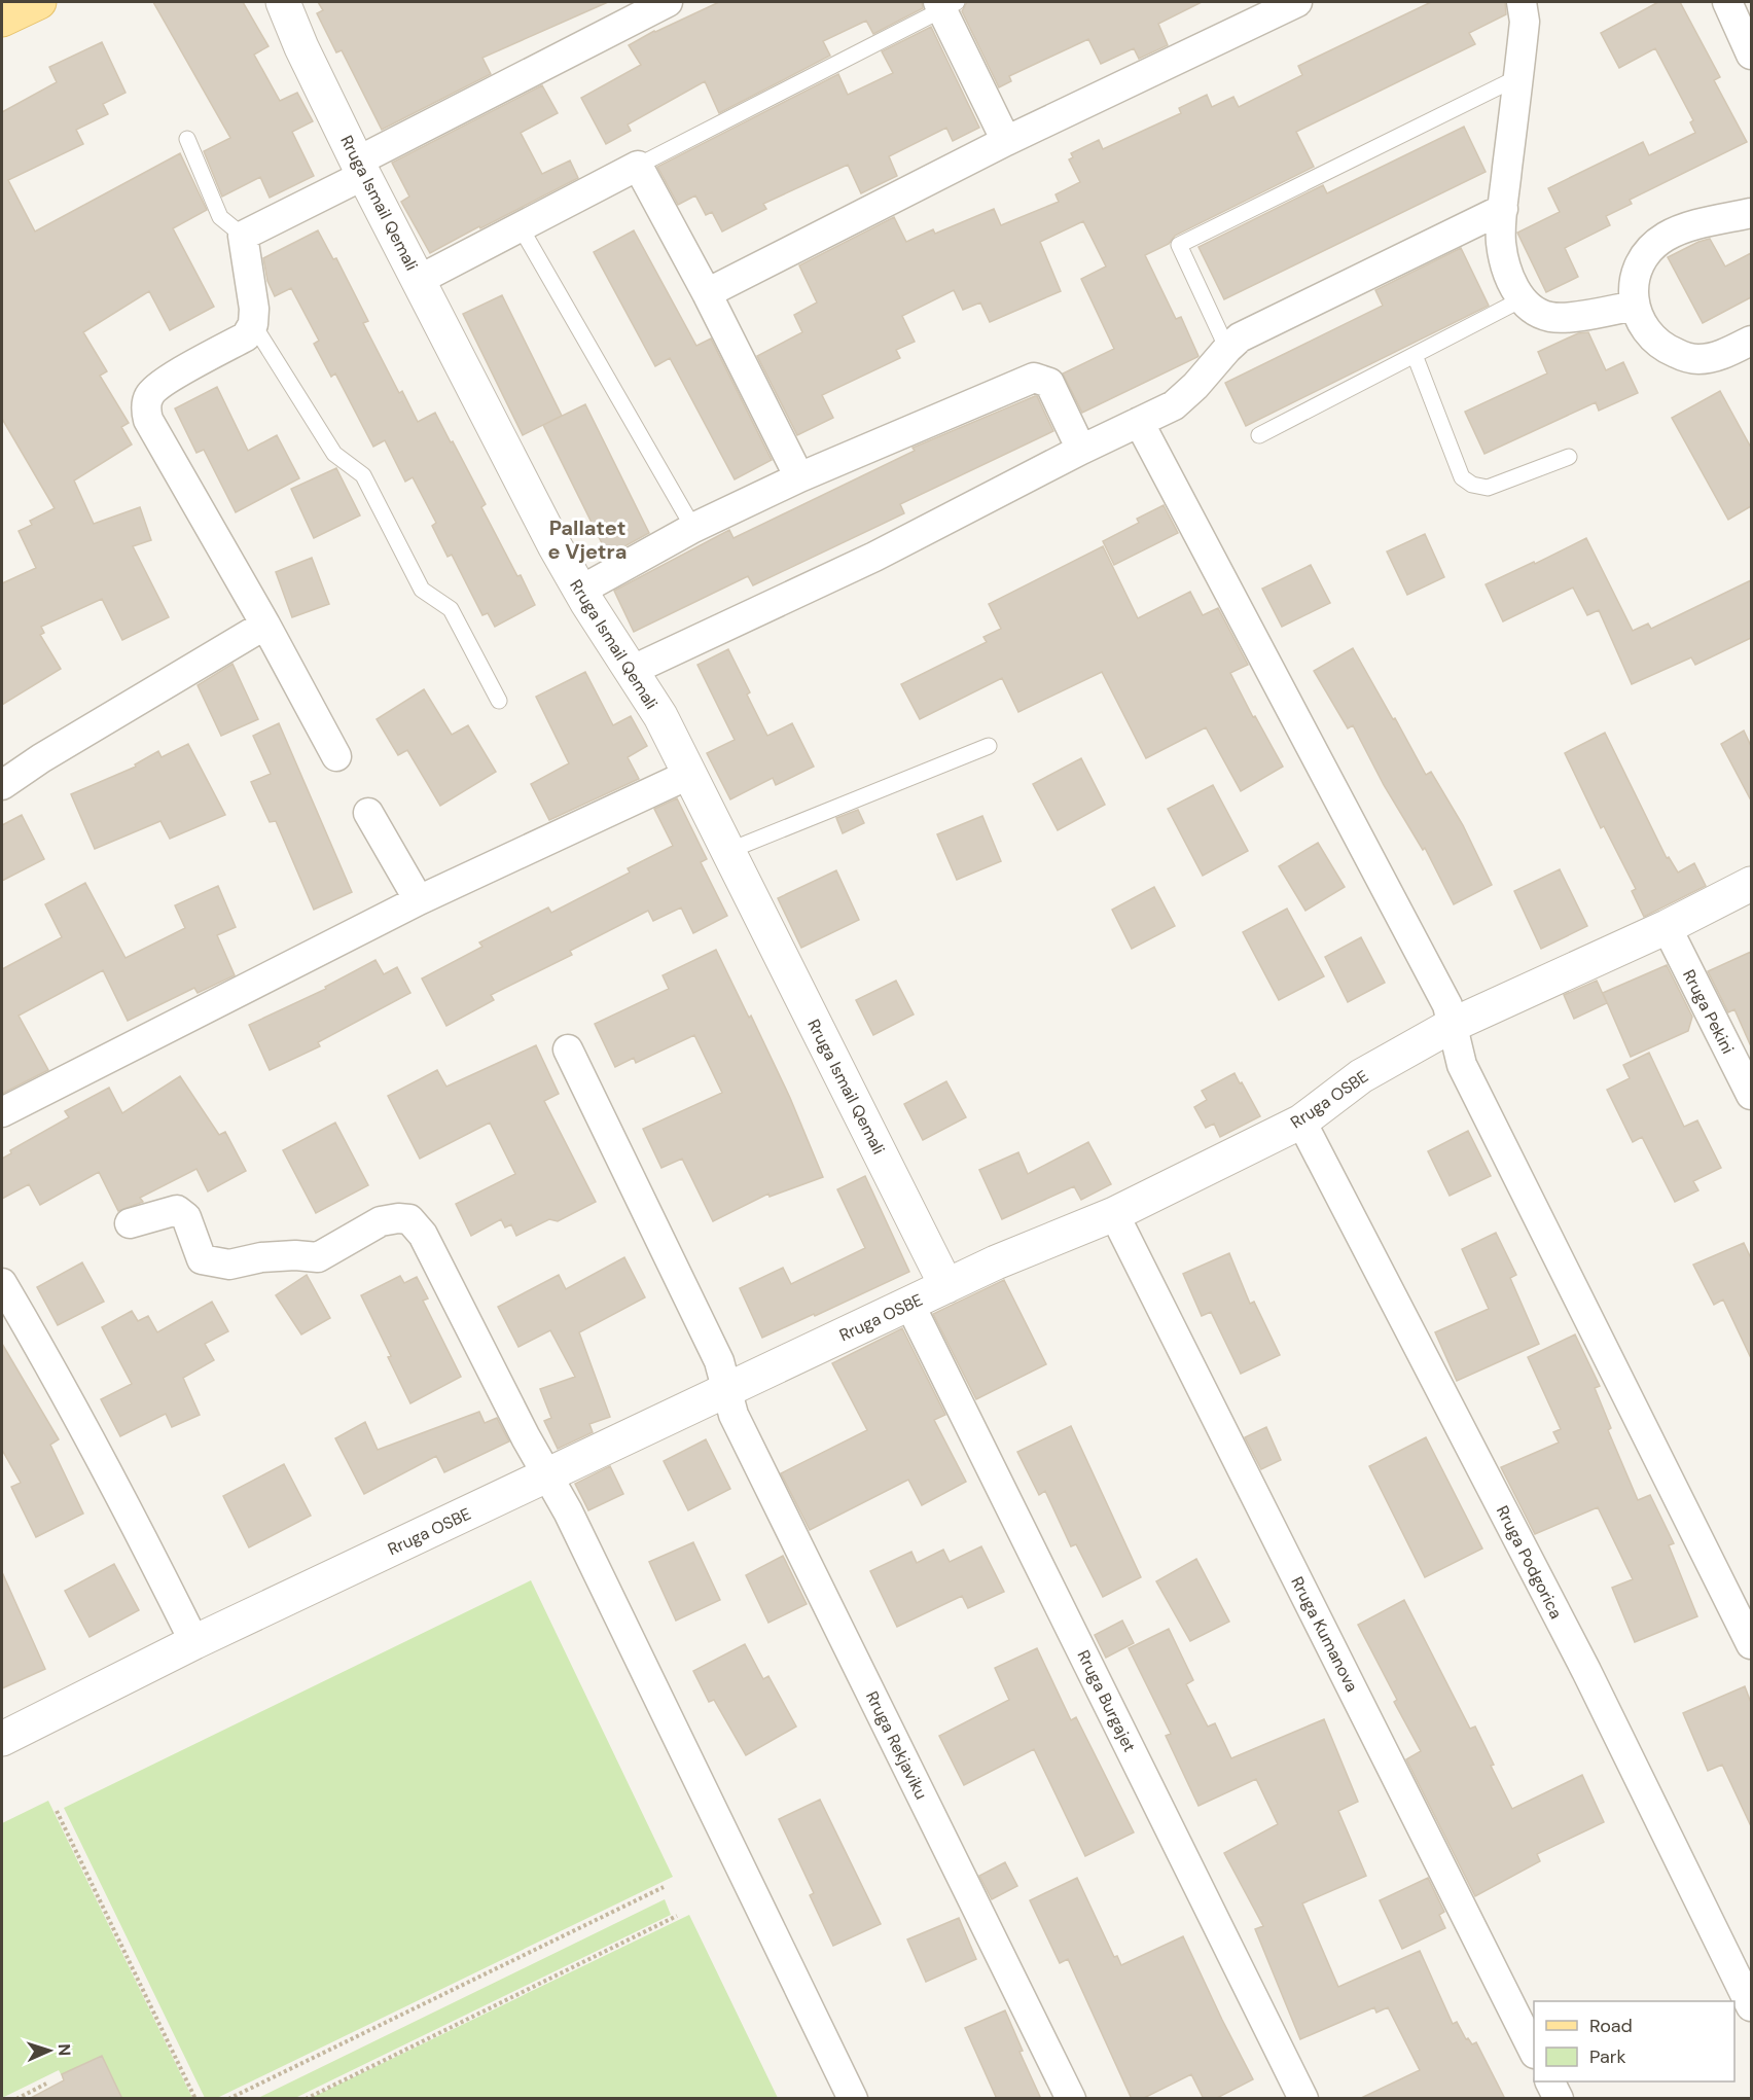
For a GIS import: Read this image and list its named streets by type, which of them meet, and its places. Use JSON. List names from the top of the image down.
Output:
{
  "streets": {
    "street": [
      "Rruga Ismail Qemali",
      "Rruga Pekini",
      "Rruga OSBE",
      "Rruga Podgorica",
      "Rruga Kumanova",
      "Rruga Burgajet",
      "Rruga Rekjaviku"
    ]
  },
  "crossings": [
    ["Rruga Ismail Qemali", "Rruga OSBE"],
    ["Rruga Pekini", "Rruga OSBE"],
    ["Rruga OSBE", "Rruga Podgorica"],
    ["Rruga OSBE", "Rruga Kumanova"],
    ["Rruga OSBE", "Rruga Burgajet"],
    ["Rruga OSBE", "Rruga Rekjaviku"]
  ],
  "districts": ["Pallatet e Vjetra"],
  "legend": ["Road", "Park"],
  "north": "right"
}
